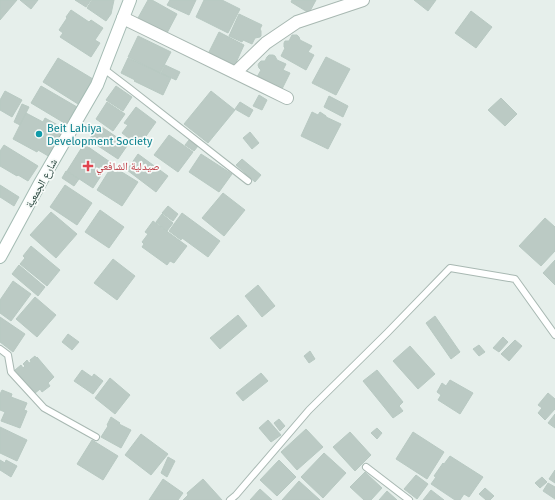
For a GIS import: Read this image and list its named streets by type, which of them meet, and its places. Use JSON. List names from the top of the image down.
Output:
{
  "streets": {
    "street": ["شارع الجمعية"]
  },
  "places": {
    "other": ["Beit Lahiya Development Society"],
    "health": ["صيدلية الشافعي"]
  }
}
